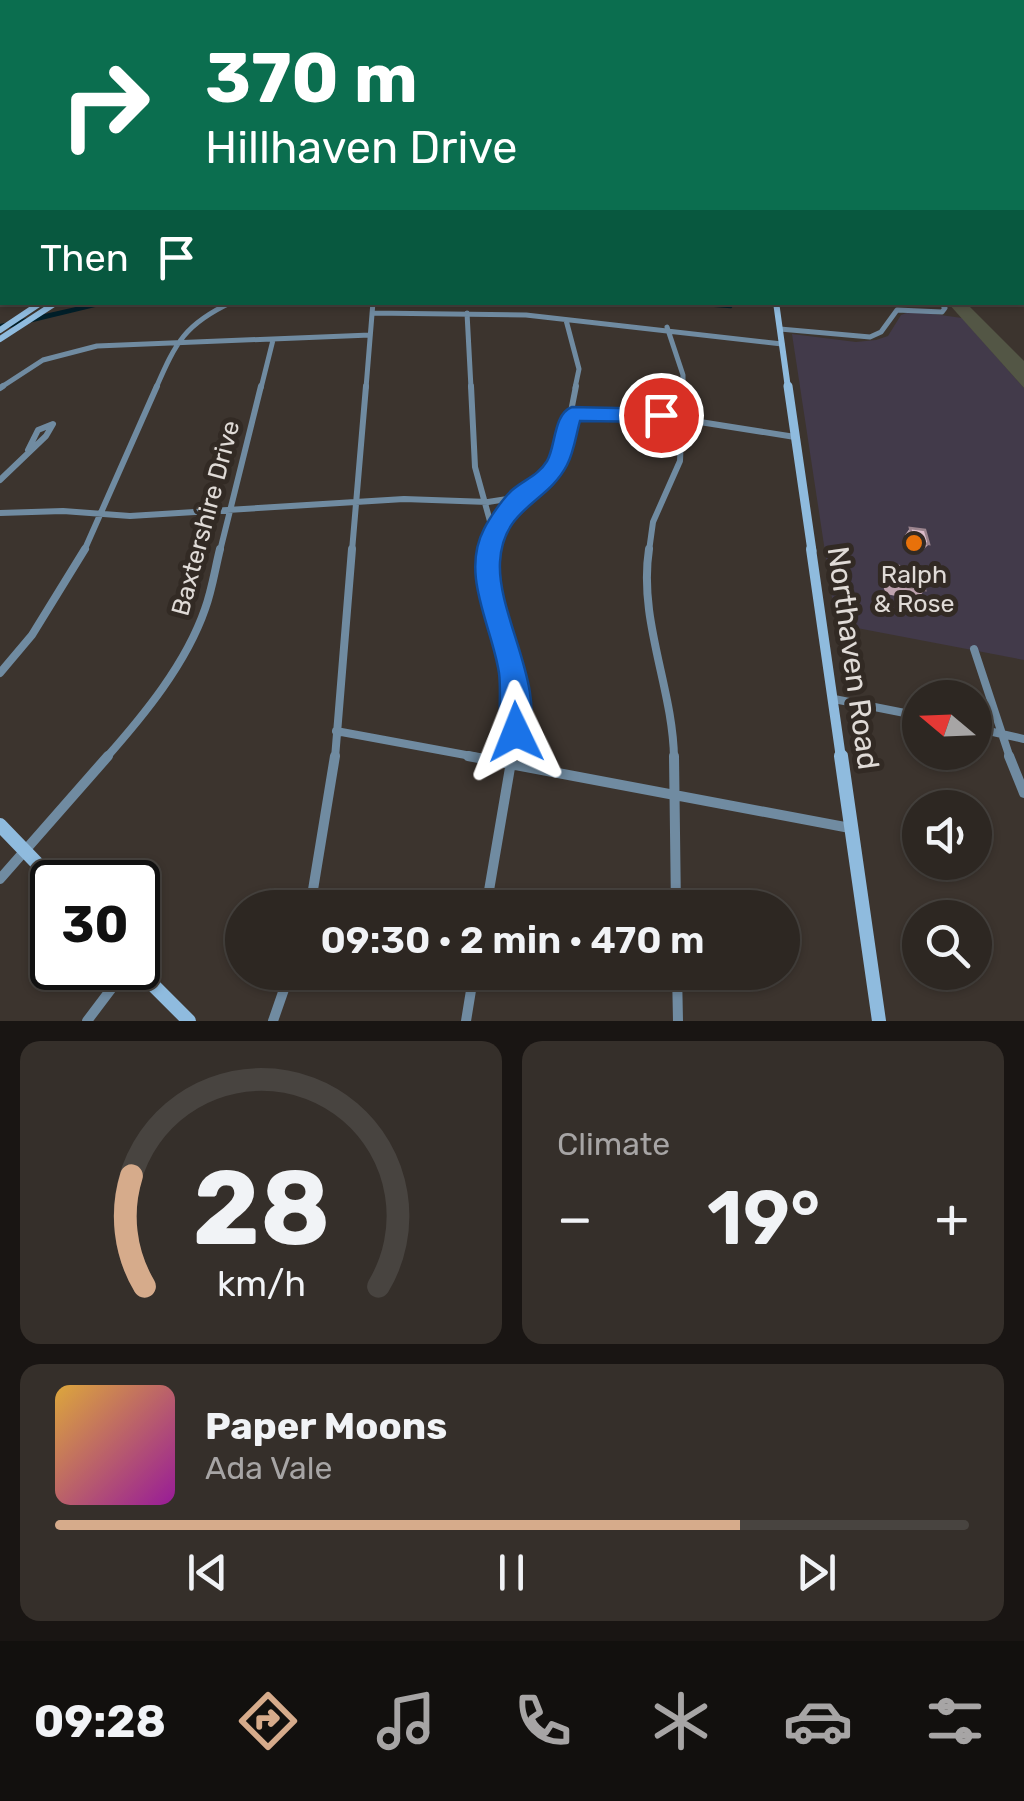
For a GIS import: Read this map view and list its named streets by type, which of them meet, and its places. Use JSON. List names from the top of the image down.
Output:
{
  "streets": {
    "street": ["Baxtershire Drive", "Northaven Road"]
  },
  "places": ["Ralph & Rose"],
  "north": "left",
  "page": {
    "turn": ["370 m", "Hillhaven Drive"],
    "then": "Then",
    "limit": "30",
    "trip": "09:30 · 2 min · 470 m",
    "tile": "Climate",
    "heat": ["−", "19°", "+"],
    "song": ["Paper Moons", "Ada Vale"],
    "tabs": "09:28",
    "gauge": ["28", "km/h"]
  }
}
